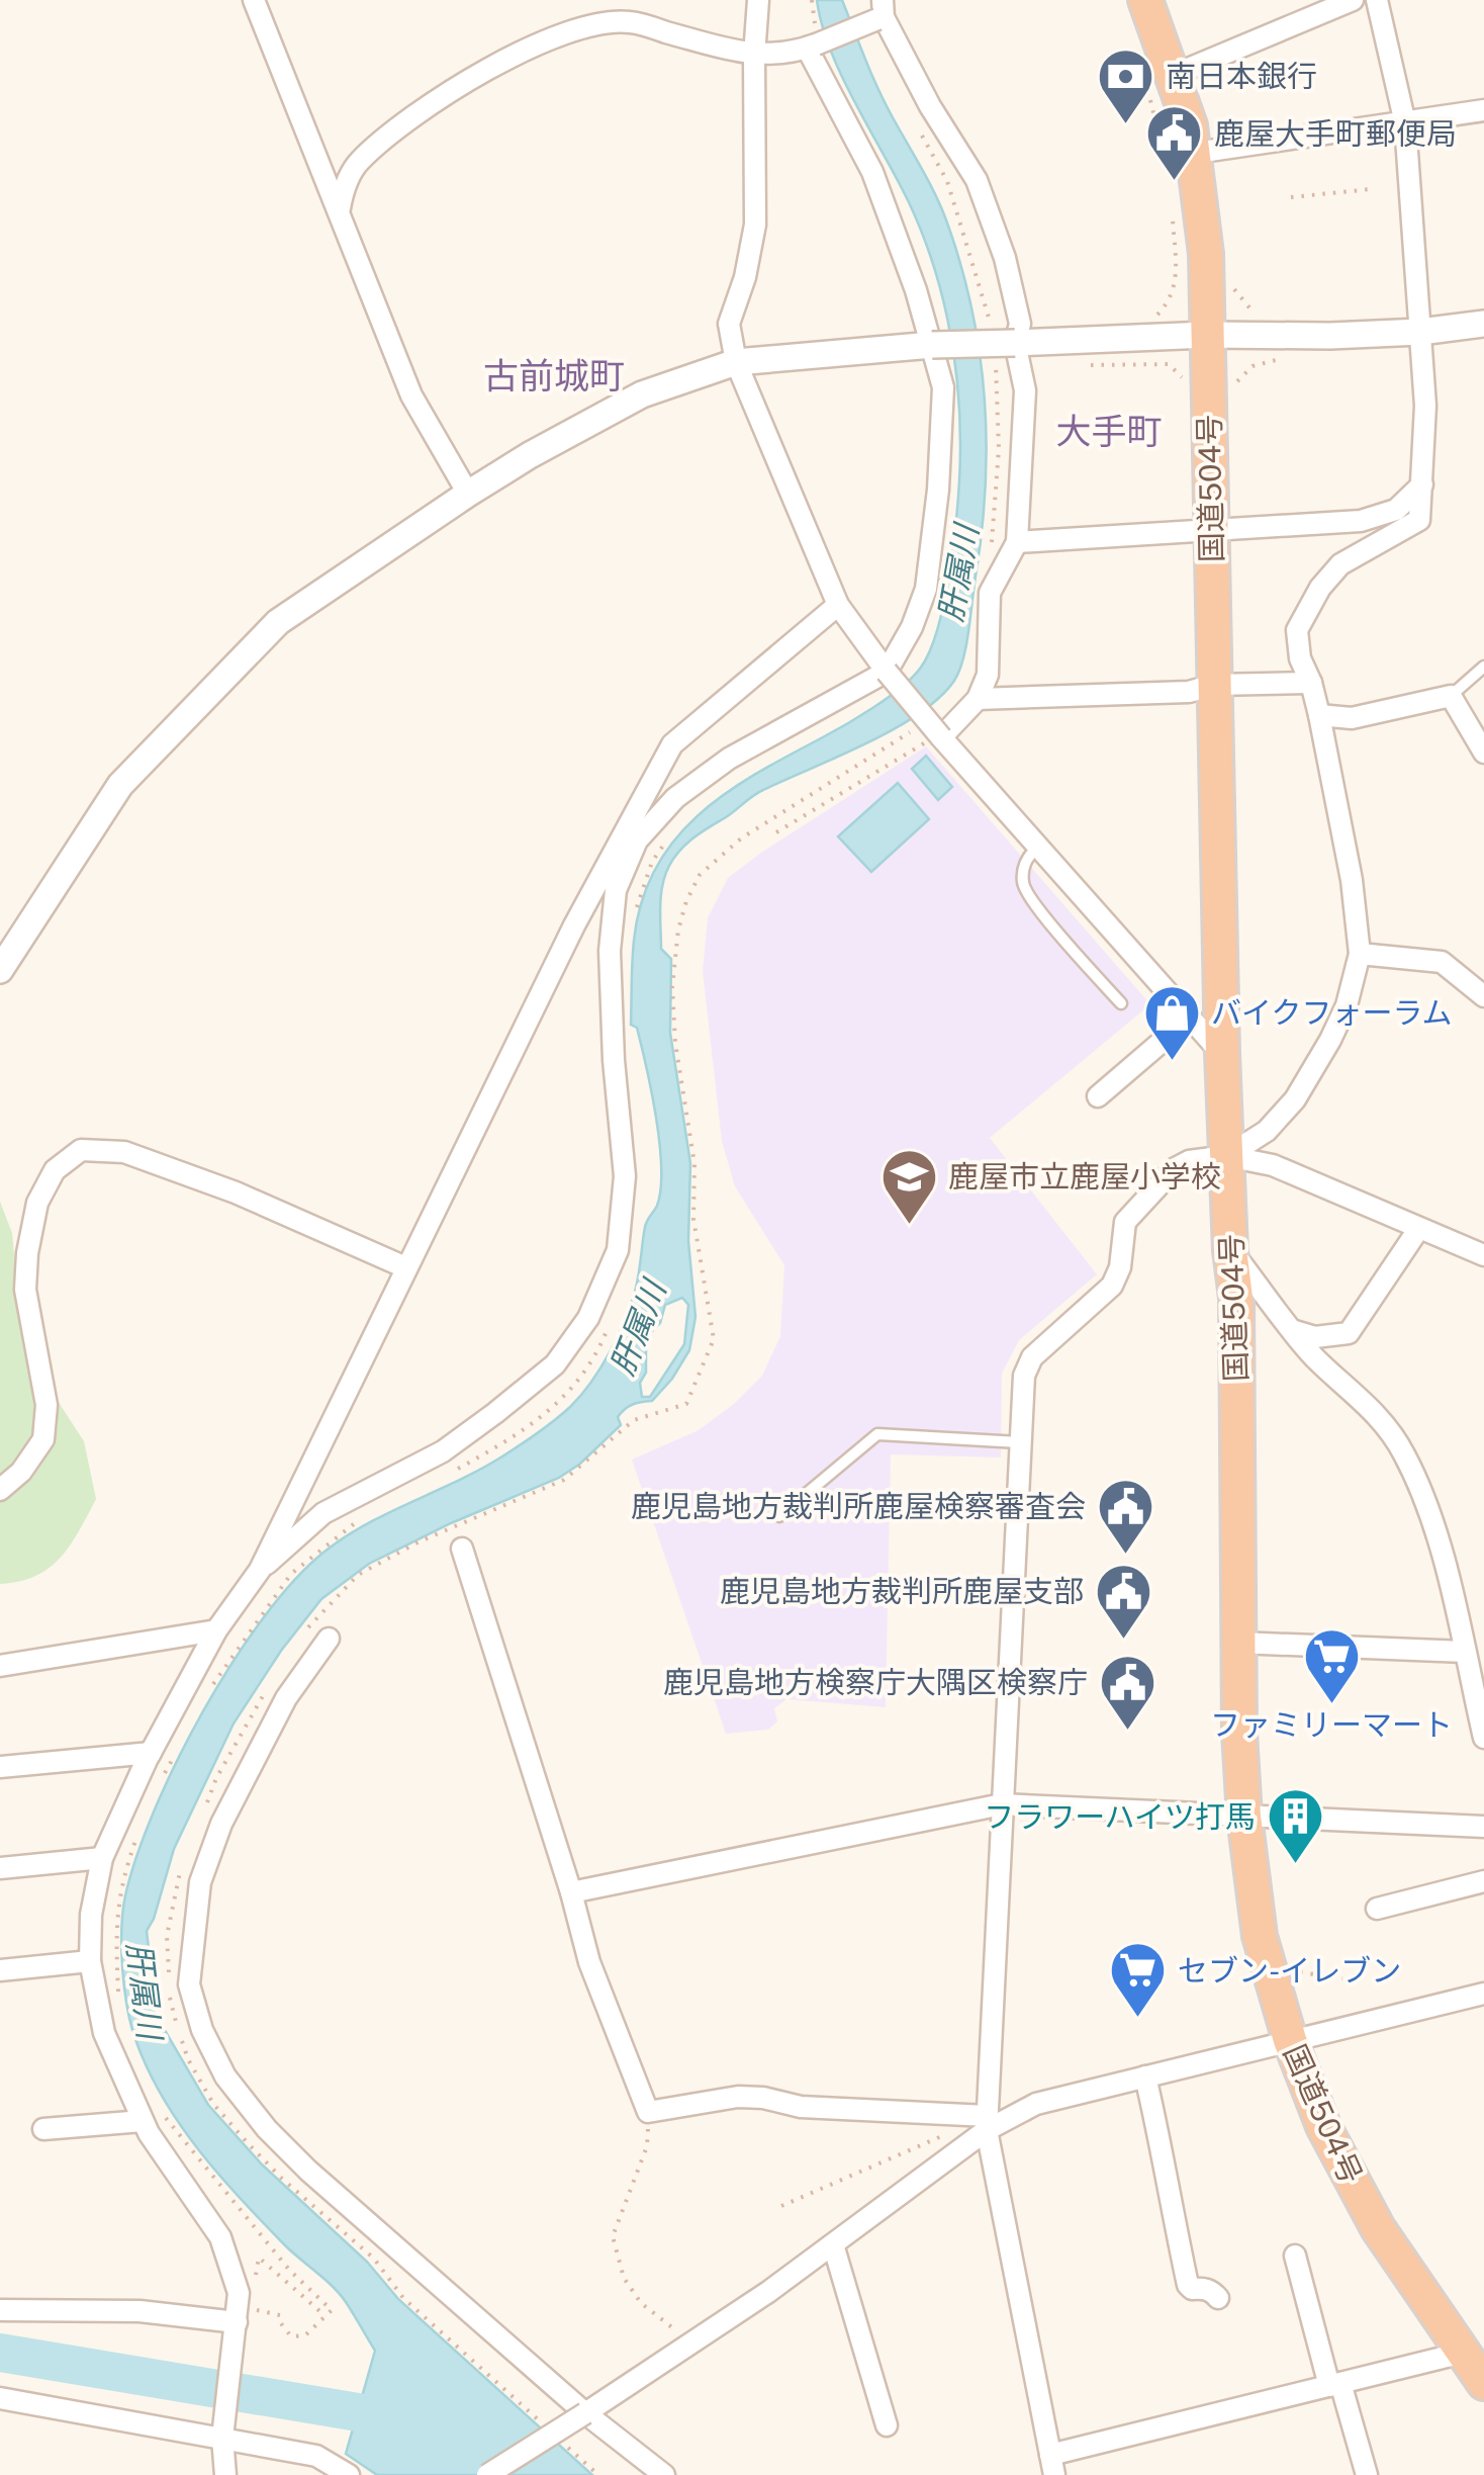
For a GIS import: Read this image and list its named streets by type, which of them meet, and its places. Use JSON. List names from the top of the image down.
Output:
{
  "streets": {
    "highway": ["国道504号"]
  },
  "districts": ["古前城町", "大手町"],
  "water": ["肝属川"],
  "places": {
    "bank": ["南日本銀行"],
    "public building": [
      "鹿屋大手町郵便局",
      "鹿児島地方裁判所鹿屋検察審査会",
      "鹿児島地方裁判所鹿屋支部",
      "鹿児島地方検察庁大隅区検察庁"
    ],
    "shop": ["バイクフォーラム"],
    "school or university": ["鹿屋市立鹿屋小学校"],
    "supermarket": ["ファミリーマート", "セブン-イレブン"],
    "building": ["フラワーハイツ打馬"]
  }
}
